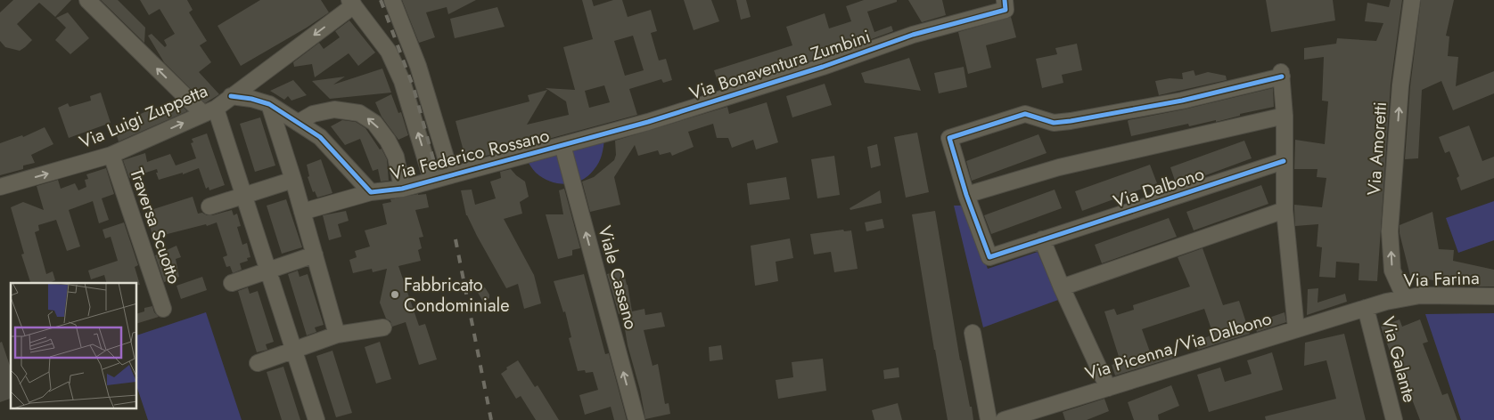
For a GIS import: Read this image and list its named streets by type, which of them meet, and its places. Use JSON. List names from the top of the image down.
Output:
{
  "streets": {
    "street": [
      "Via Bonaventura Zumbini",
      "Via Luigi Zuppetta",
      "Via Amoretti",
      "Via Federico Rossano",
      "Via Dalbono",
      "Traversa Scuotto",
      "Viale Cassano",
      "Via Farina",
      "Via Picenna/Via Dalbono",
      "Via Galante"
    ]
  },
  "crossings": [
    ["Via Bonaventura Zumbini", "Via Federico Rossano"],
    ["Via Bonaventura Zumbini", "Viale Cassano"],
    ["Via Luigi Zuppetta", "Via Federico Rossano"],
    ["Via Luigi Zuppetta", "Traversa Scuotto"],
    ["Via Amoretti", "Via Farina"],
    ["Via Federico Rossano", "Viale Cassano"],
    ["Via Farina", "Via Picenna/Via Dalbono"],
    ["Via Farina", "Via Galante"],
    ["Via Picenna/Via Dalbono", "Via Galante"]
  ],
  "one_way": ["Viale Cassano"],
  "places": ["Fabbricato Condominiale"]
}
